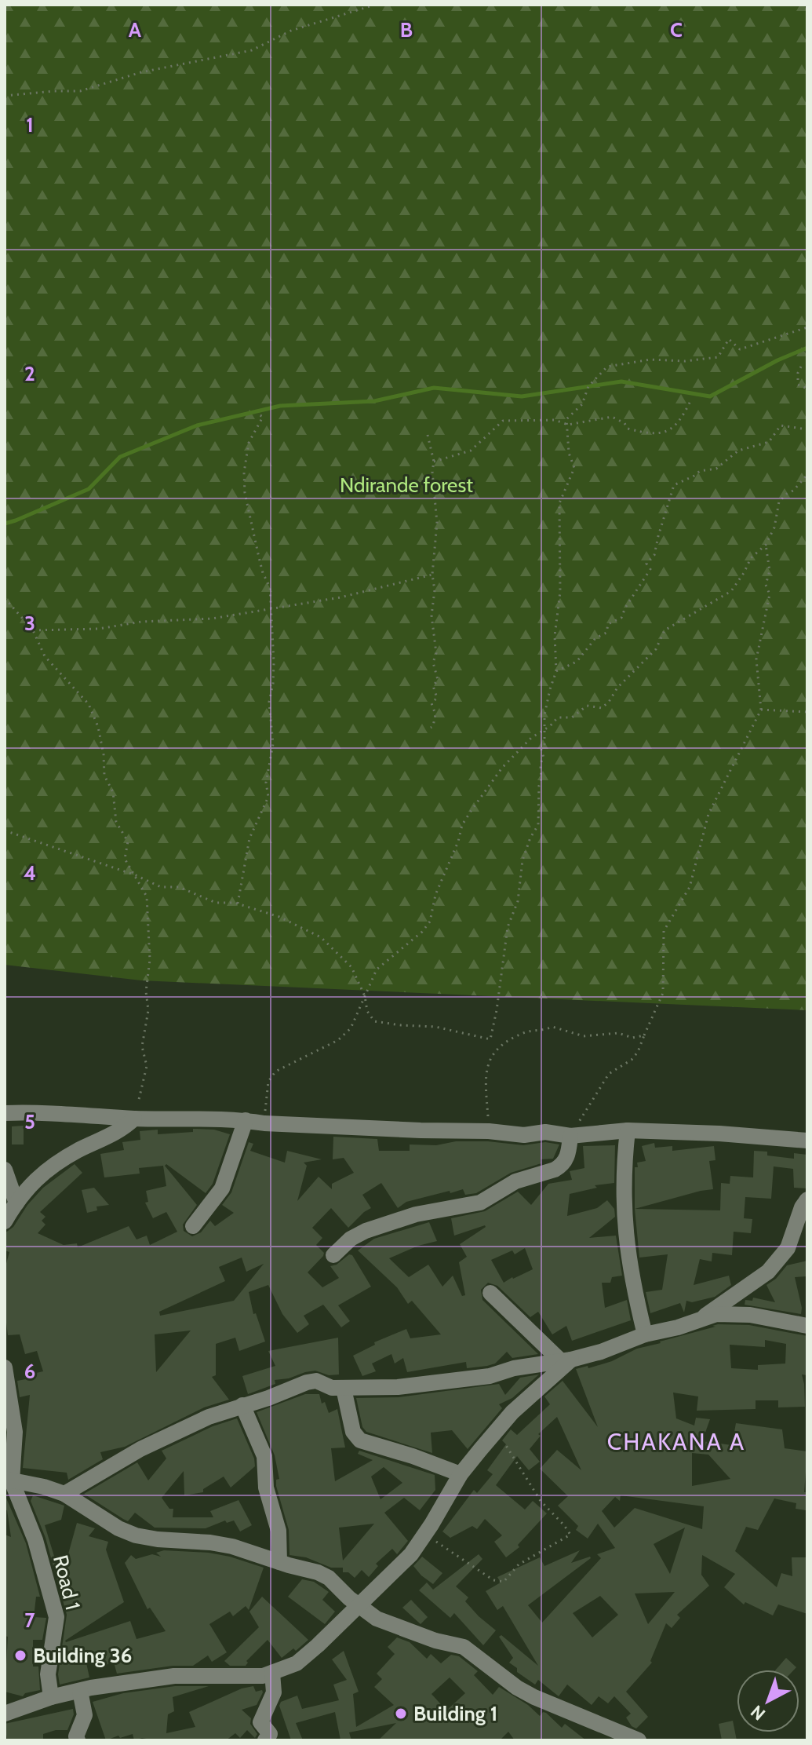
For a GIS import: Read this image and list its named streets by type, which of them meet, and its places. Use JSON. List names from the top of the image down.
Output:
{
  "streets": {
    "street": ["Road 1"]
  },
  "districts": ["CHAKANA A"],
  "parks": ["Ndirande forest"],
  "places": ["Building 36", "Building 1"],
  "north": "bottom left",
  "grid": {
    "columns": ["A", "B", "C"],
    "rows": [
      "1",
      "2",
      "3",
      "4",
      "5",
      "6",
      "7"
    ]
  }
}
